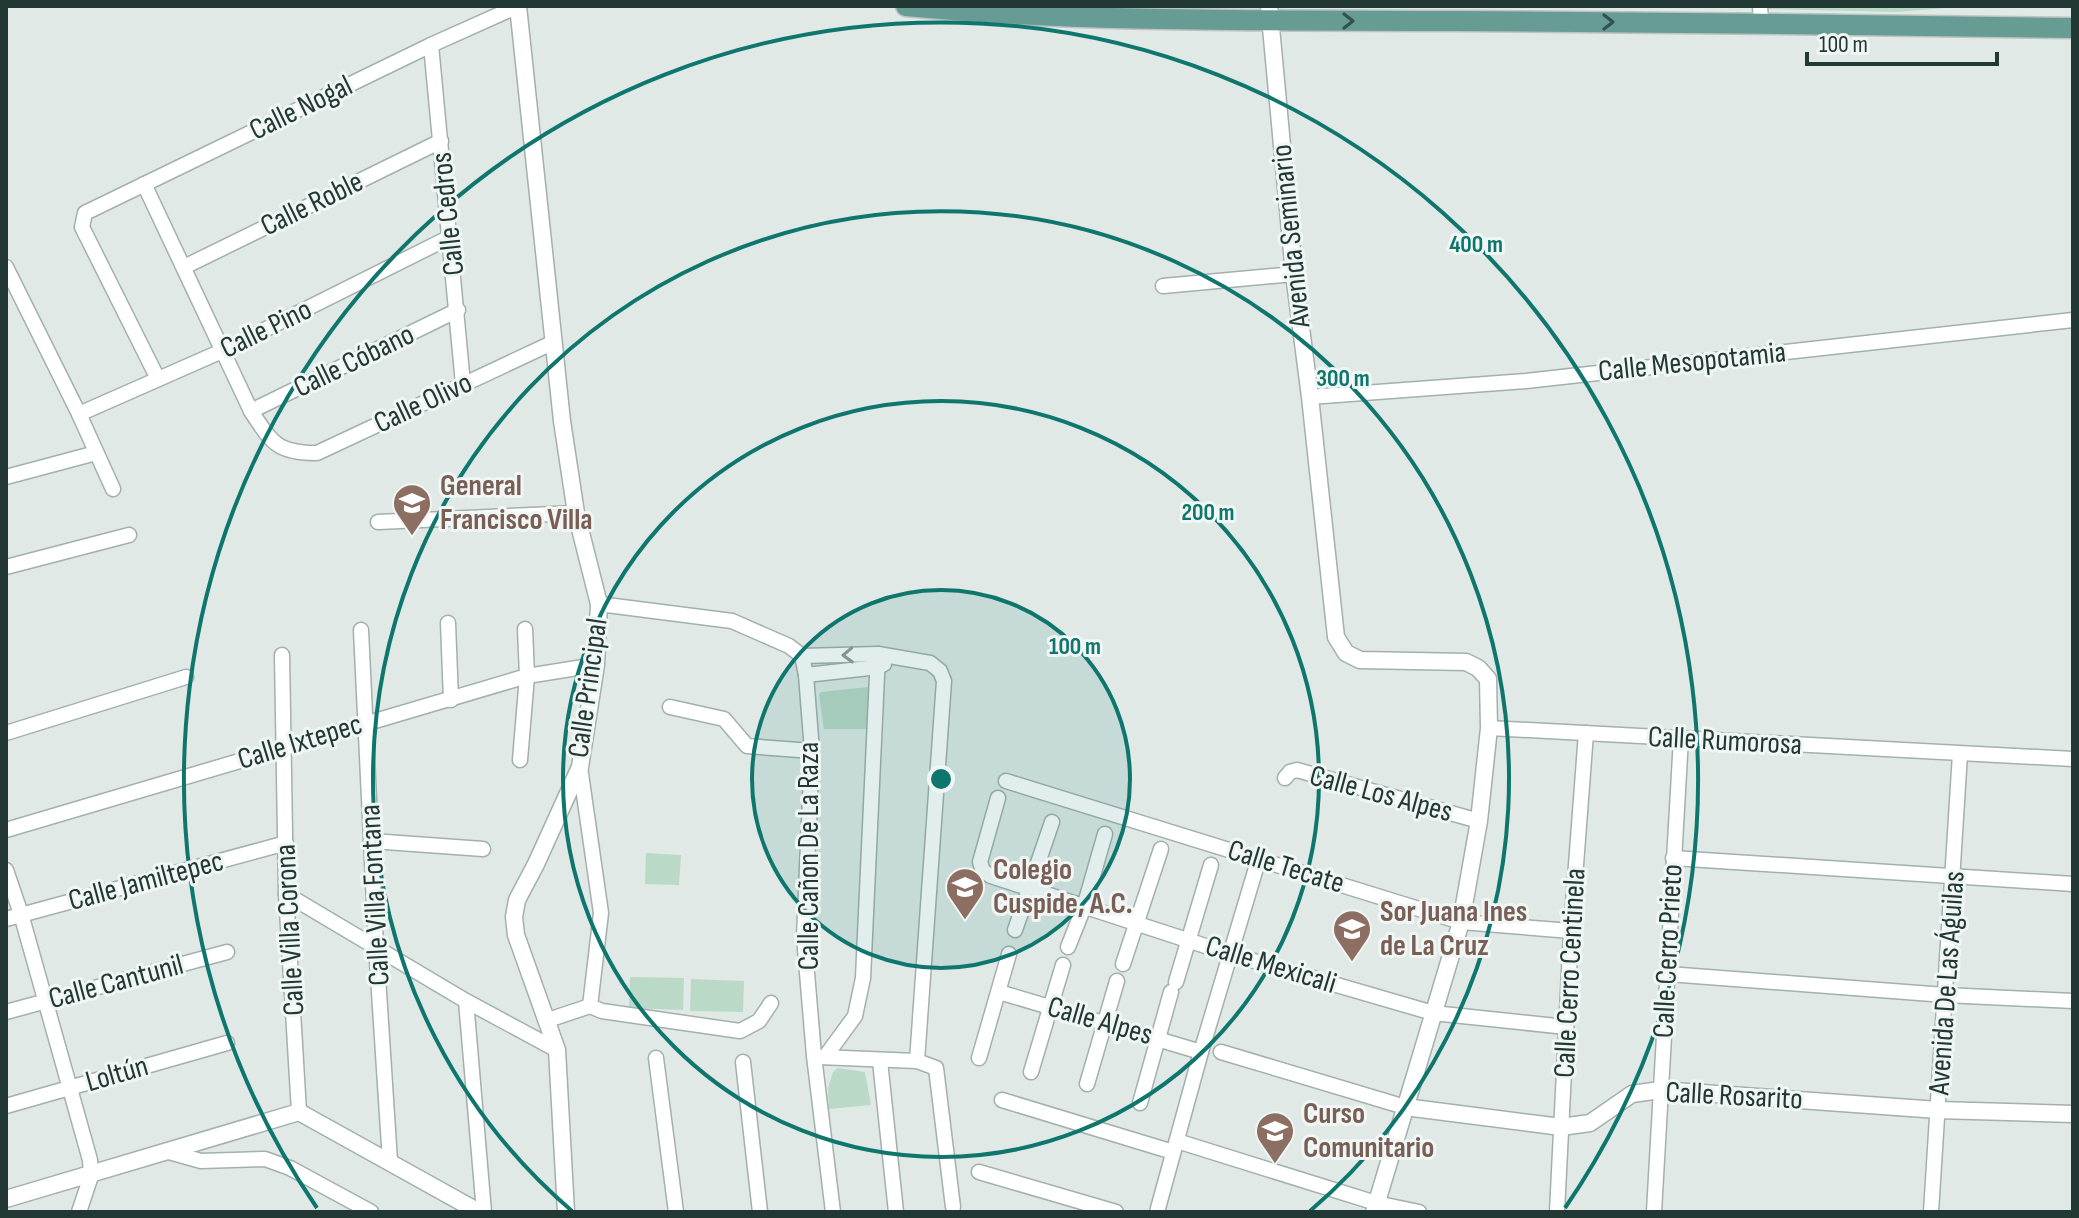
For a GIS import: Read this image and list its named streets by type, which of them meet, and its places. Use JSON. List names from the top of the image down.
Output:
{
  "streets": {
    "street": [
      "Calle Nogal",
      "Calle Roble",
      "Calle Cedros",
      "Avenida Seminario",
      "Calle Pino",
      "Calle Cóbano",
      "Calle Mesopotamia",
      "Calle Olivo",
      "Calle Principal",
      "Calle Rumorosa",
      "Calle Ixtepec",
      "Calle Los Alpes",
      "Calle Cañon De La Raza",
      "Calle Tecate",
      "Calle Jamiltepec",
      "Calle Villa Fontana",
      "Calle Villa Corona",
      "Calle Cerro Prieto",
      "Calle Mexicali",
      "Calle Cerro Centinela",
      "Calle Cantunil",
      "Avenida De Las Águilas",
      "Calle Alpes",
      "Loltún",
      "Calle Rosarito"
    ]
  },
  "crossings": [
    ["Calle Nogal", "Calle Cedros"],
    ["Calle Nogal", "Calle Pino"],
    ["Calle Nogal", "Calle Principal"],
    ["Calle Roble", "Calle Cedros"],
    ["Calle Cedros", "Calle Pino"],
    ["Calle Cedros", "Calle Cóbano"],
    ["Calle Cedros", "Calle Olivo"],
    ["Avenida Seminario", "Calle Mesopotamia"],
    ["Avenida Seminario", "Calle Rumorosa"],
    ["Calle Cóbano", "Calle Olivo"],
    ["Calle Olivo", "Calle Principal"],
    ["Calle Principal", "Calle Ixtepec"],
    ["Calle Rumorosa", "Calle Cerro Prieto"],
    ["Calle Rumorosa", "Calle Cerro Centinela"],
    ["Calle Rumorosa", "Avenida De Las Águilas"],
    ["Calle Ixtepec", "Calle Villa Fontana"],
    ["Calle Ixtepec", "Calle Villa Corona"],
    ["Calle Tecate", "Calle Cerro Centinela"],
    ["Calle Jamiltepec", "Calle Villa Corona"],
    ["Calle Cerro Prieto", "Calle Rosarito"],
    ["Calle Mexicali", "Calle Cerro Centinela"],
    ["Calle Cerro Centinela", "Calle Rosarito"],
    ["Avenida De Las Águilas", "Calle Rosarito"]
  ],
  "places": {
    "school or university": [
      "General Francisco Villa",
      "Colegio Cuspide, A.C.",
      "Sor Juana Ines de La Cruz",
      "Curso Comunitario"
    ]
  },
  "scale_bar": "100 m",
  "rings": [
    "400 m",
    "300 m",
    "200 m",
    "100 m"
  ]
}
